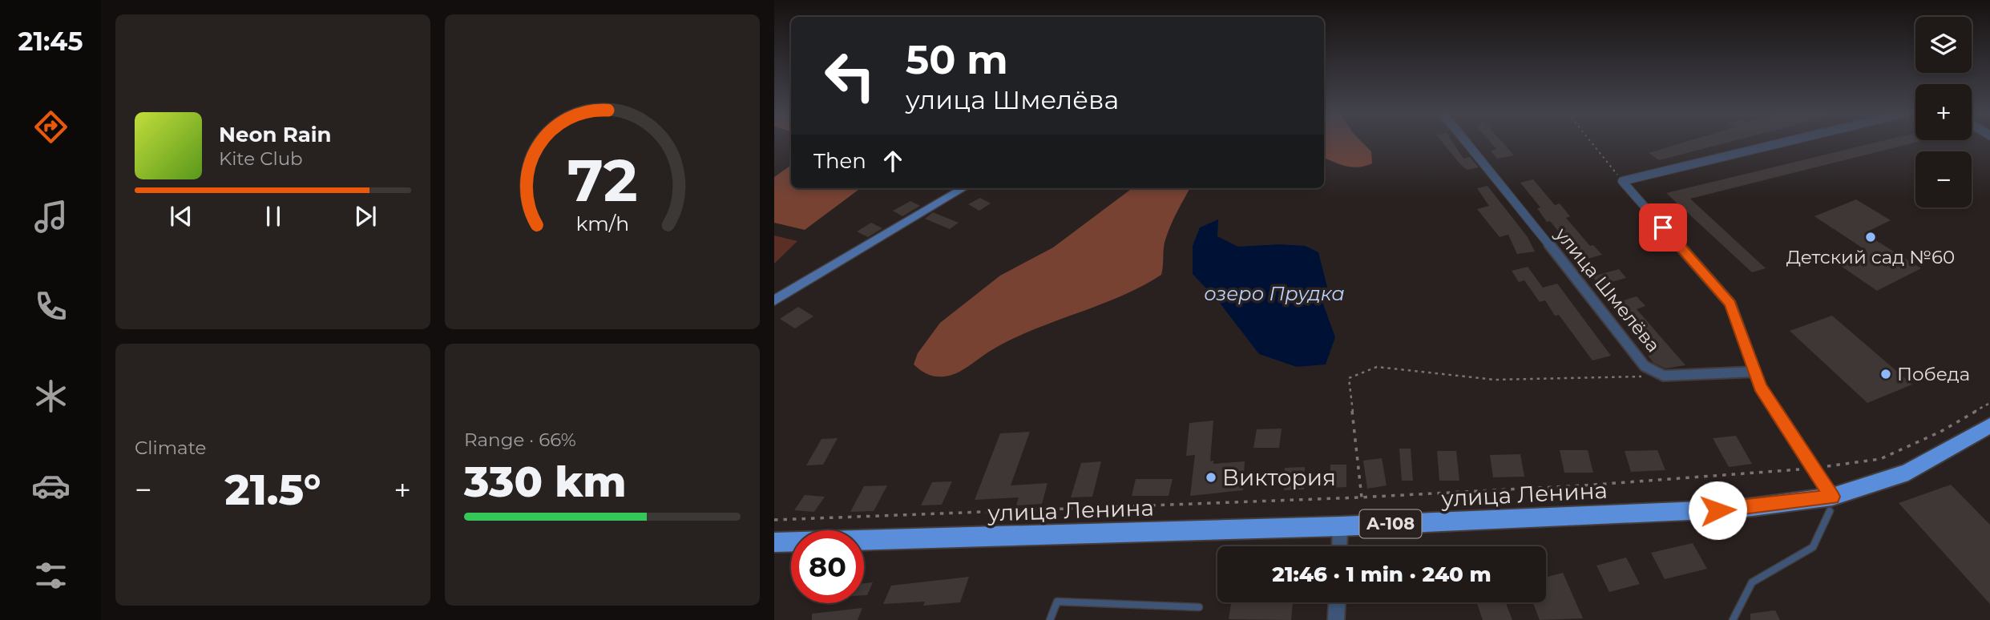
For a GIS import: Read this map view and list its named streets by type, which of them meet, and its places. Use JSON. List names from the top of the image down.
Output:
{
  "streets": {
    "highway": ["улица Ленина", "А-108"],
    "street": ["улица Шмелёва"]
  },
  "water": ["озеро Прудка"],
  "places": ["Детский сад №60", "Победа", "Виктория"],
  "page": {
    "tabs": "21:45",
    "map_buttons": ["+", "−"],
    "turn": ["50 m", "улица Шмелёва"],
    "song": ["Neon Rain", "Kite Club"],
    "then": "Then",
    "tile": [
      "Climate",
      ["Range · 66%", "330 km"]
    ],
    "heat": ["−", "21.5°", "+"],
    "limit": "80",
    "trip": "21:46 · 1 min · 240 m",
    "gauge": ["72", "km/h"]
  }
}
